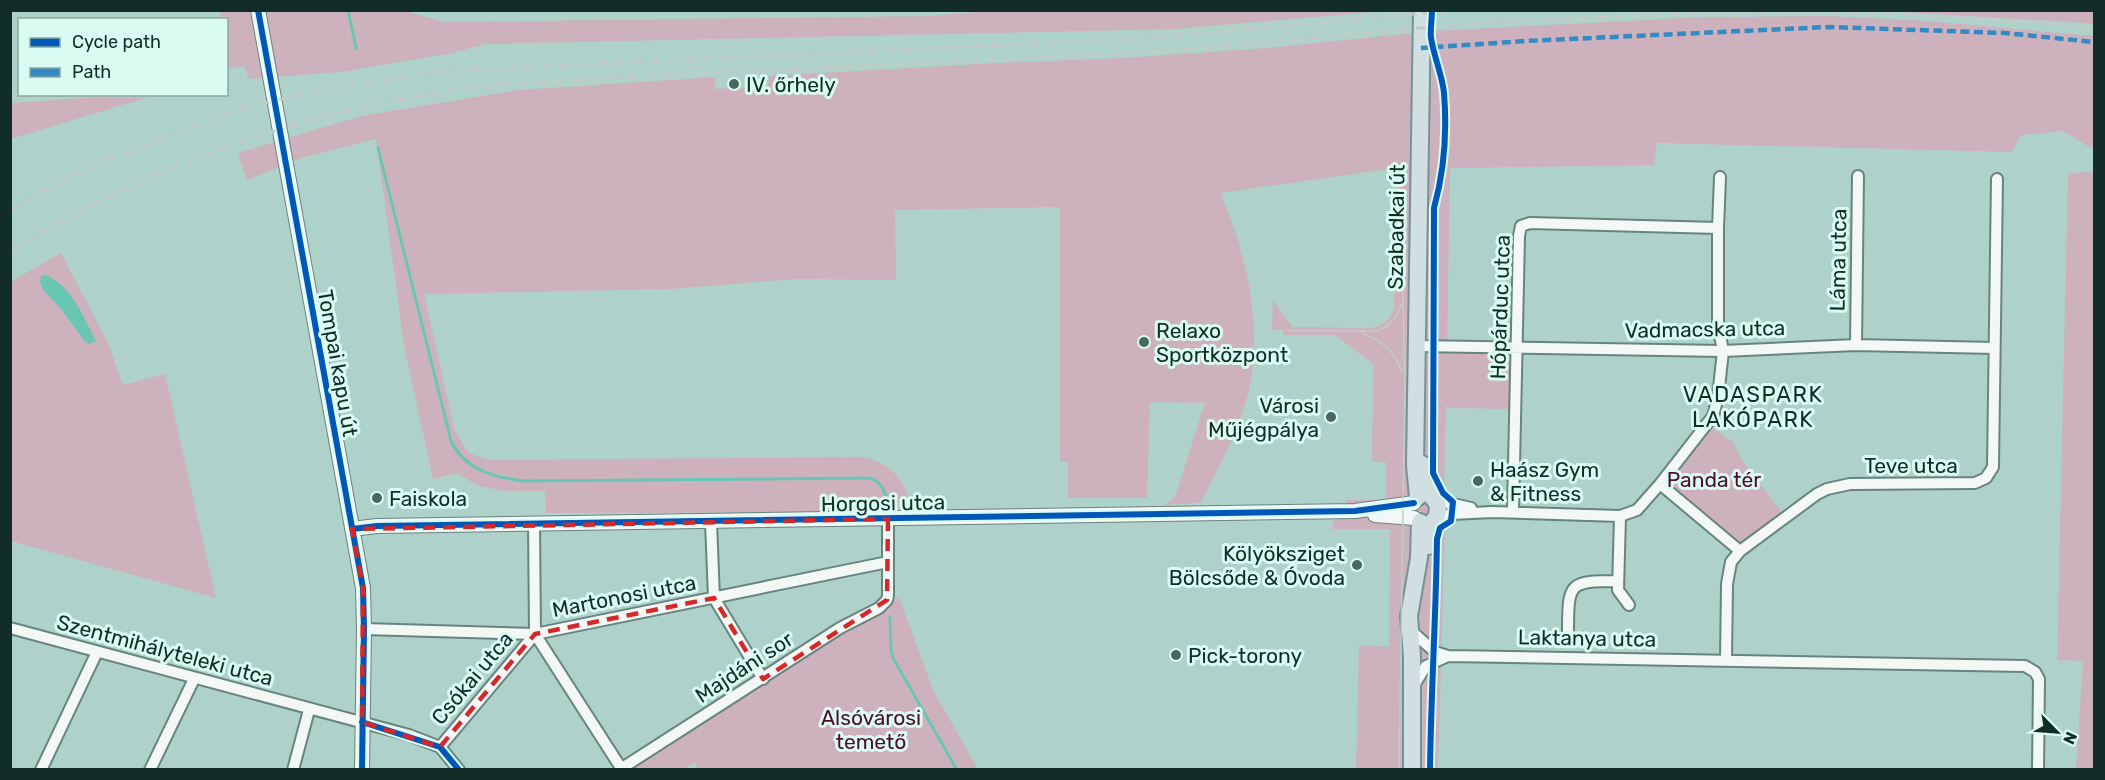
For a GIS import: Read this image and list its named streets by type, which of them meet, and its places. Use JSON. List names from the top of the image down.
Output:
{
  "streets": {
    "main road": ["Szabadkai út"],
    "street": [
      "Láma utca",
      "Hópárduc utca",
      "Vadmacska utca",
      "Tompai kapu út",
      "Teve utca",
      "Horgosi utca",
      "Martonosi utca",
      "Laktanya utca",
      "Szentmihályteleki utca",
      "Majdáni sor",
      "Csókai utca"
    ]
  },
  "crossings": [
    ["Szabadkai út", "Vadmacska utca"],
    ["Szabadkai út", "Horgosi utca"],
    ["Szabadkai út", "Laktanya utca"],
    ["Láma utca", "Vadmacska utca"],
    ["Hópárduc utca", "Vadmacska utca"],
    ["Vadmacska utca", "Teve utca"],
    ["Tompai kapu út", "Horgosi utca"],
    ["Tompai kapu út", "Martonosi utca"],
    ["Tompai kapu út", "Szentmihályteleki utca"],
    ["Teve utca", "Laktanya utca"],
    ["Martonosi utca", "Majdáni sor"],
    ["Martonosi utca", "Csókai utca"],
    ["Szentmihályteleki utca", "Csókai utca"]
  ],
  "districts": ["VADASPARK LAKÓPARK"],
  "parks": ["Panda tér", "Alsóvárosi temető"],
  "places": [
    "IV. őrhely",
    "Relaxo Sportközpont",
    "Városi Műjégpálya",
    "Haász Gym & Fitness",
    "Faiskola",
    "Kölyöksziget Bölcsőde & Óvoda",
    "Pick-torony"
  ],
  "legend": ["Cycle path", "Path"],
  "north": "bottom right"
}
